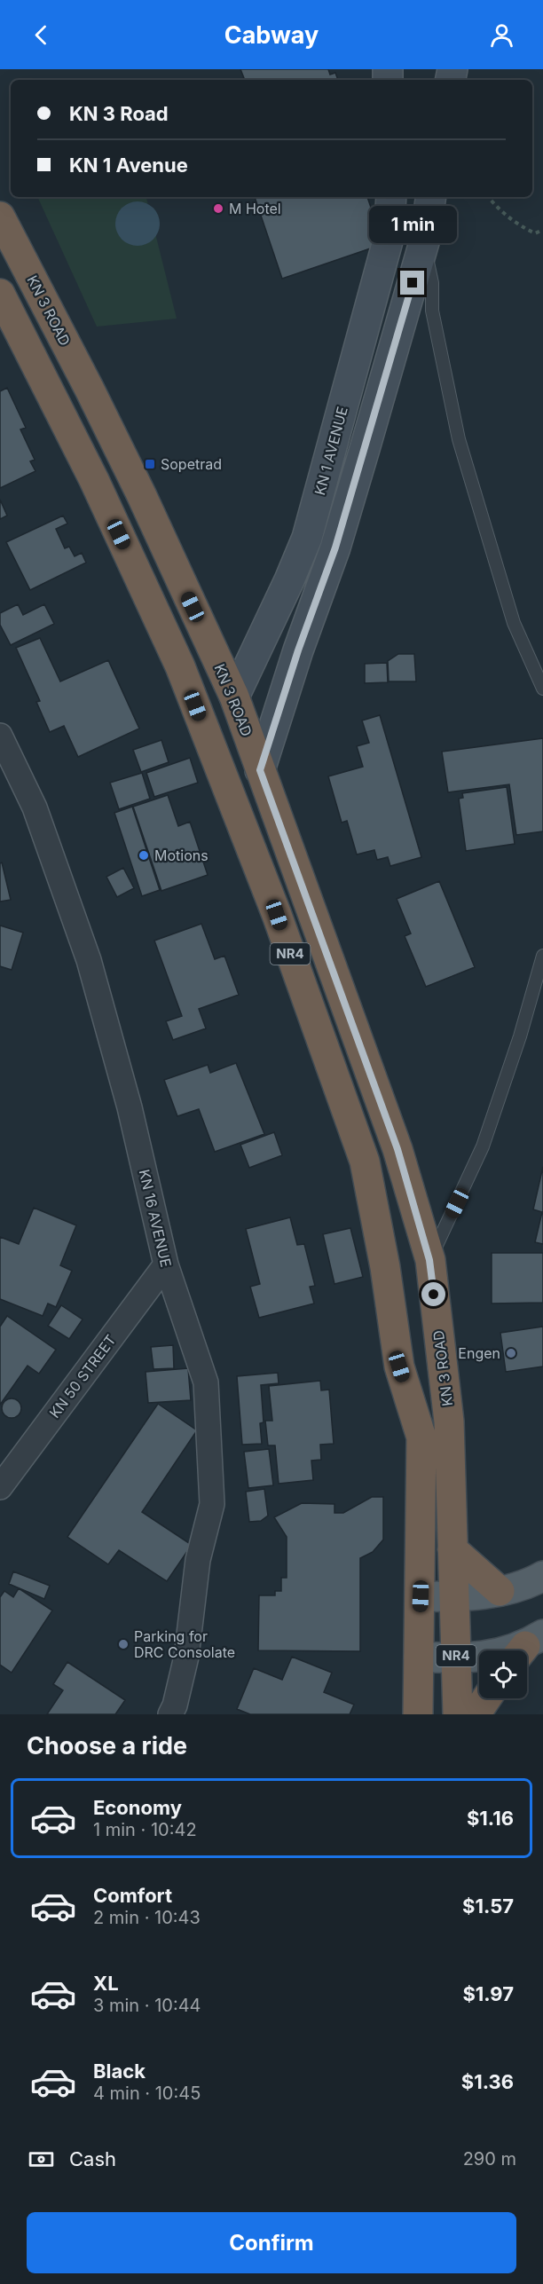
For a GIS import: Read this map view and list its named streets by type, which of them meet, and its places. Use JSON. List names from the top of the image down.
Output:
{
  "streets": {
    "highway": ["KN 3 ROAD", "NR4"],
    "street": ["KN 1 AVENUE", "KN 16 AVENUE", "KN 50 STREET"]
  },
  "crossings": [
    ["KN 3 ROAD", "KN 1 AVENUE"],
    ["KN 16 AVENUE", "KN 50 STREET"]
  ],
  "places": {
    "other": [
      "M Hotel",
      "Motions",
      "Engen",
      "Parking for DRC Consolate"
    ],
    "transit": ["Sopetrad"]
  },
  "page": {
    "header": "Cabway",
    "banner": ["KN 3 Road", "KN 1 Avenue"],
    "bubble": "1 min",
    "heading": "Choose a ride",
    "list": [
      {
        "name": "Economy",
        "note": "1 min · 10:42",
        "value": "$1.16"
      },
      {
        "name": "Comfort",
        "note": "2 min · 10:43",
        "value": "$1.57"
      },
      {
        "name": "XL",
        "note": "3 min · 10:44",
        "value": "$1.97"
      },
      {
        "name": "Black",
        "note": "4 min · 10:45",
        "value": "$1.36"
      }
    ],
    "pay": ["Cash", "290 m"],
    "buttons": "Confirm"
  }
}
